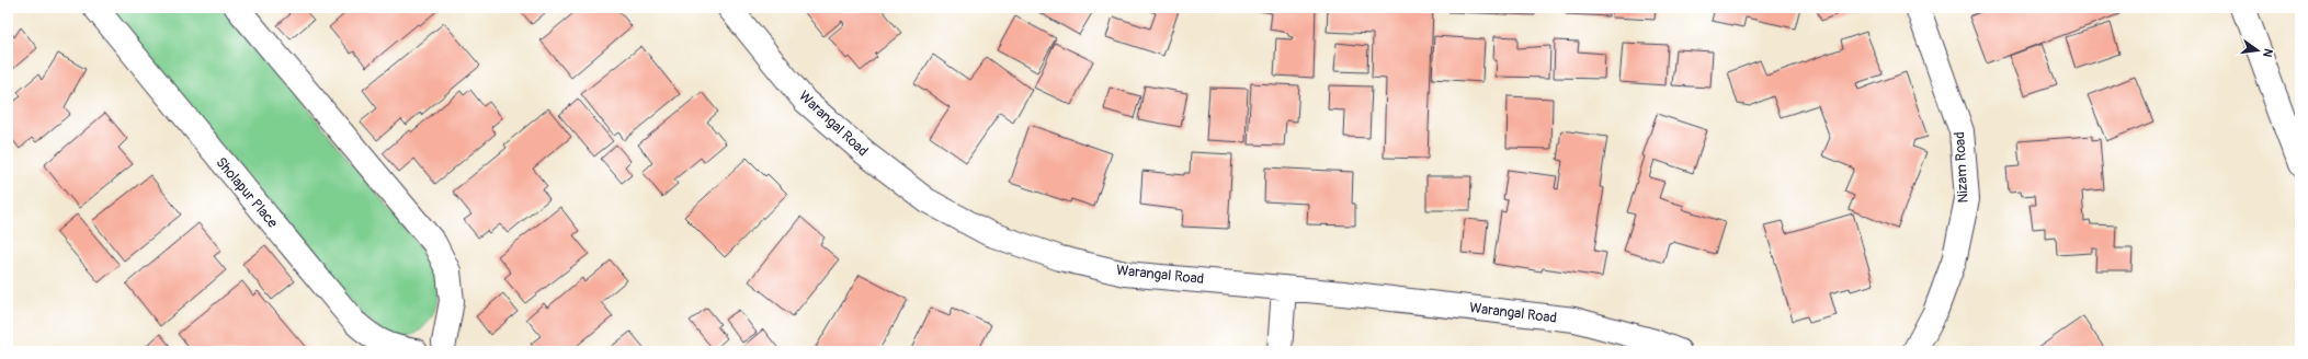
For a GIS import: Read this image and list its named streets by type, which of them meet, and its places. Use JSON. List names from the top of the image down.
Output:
{
  "streets": {
    "street": ["Warangal Road", "Nizam Road", "Sholapur Place"]
  },
  "north": "right"
}
